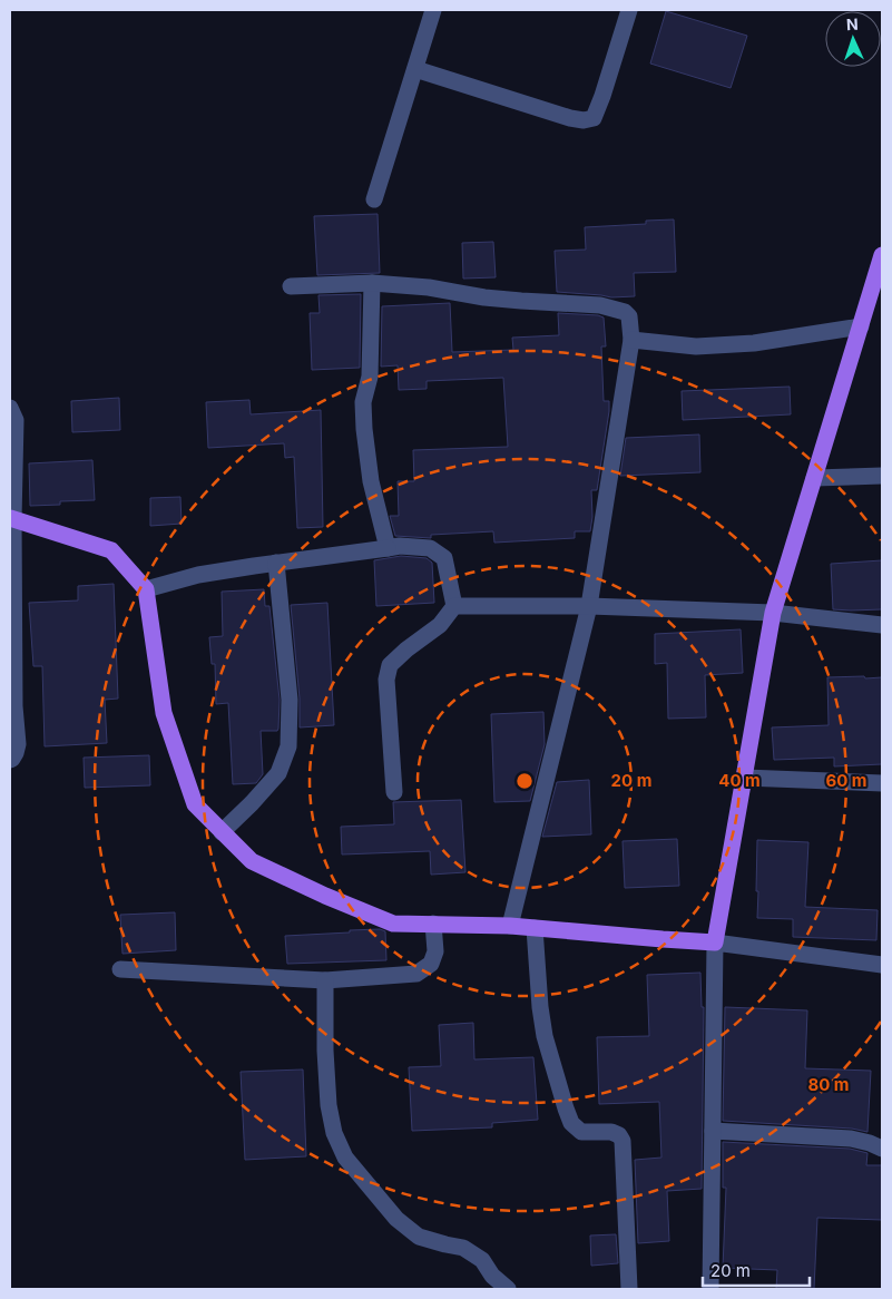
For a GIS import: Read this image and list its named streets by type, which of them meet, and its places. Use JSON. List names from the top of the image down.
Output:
{
  "scale_bar": "20 m",
  "north": "top",
  "rings": [
    "20 m",
    "40 m",
    "60 m",
    "80 m"
  ]
}
